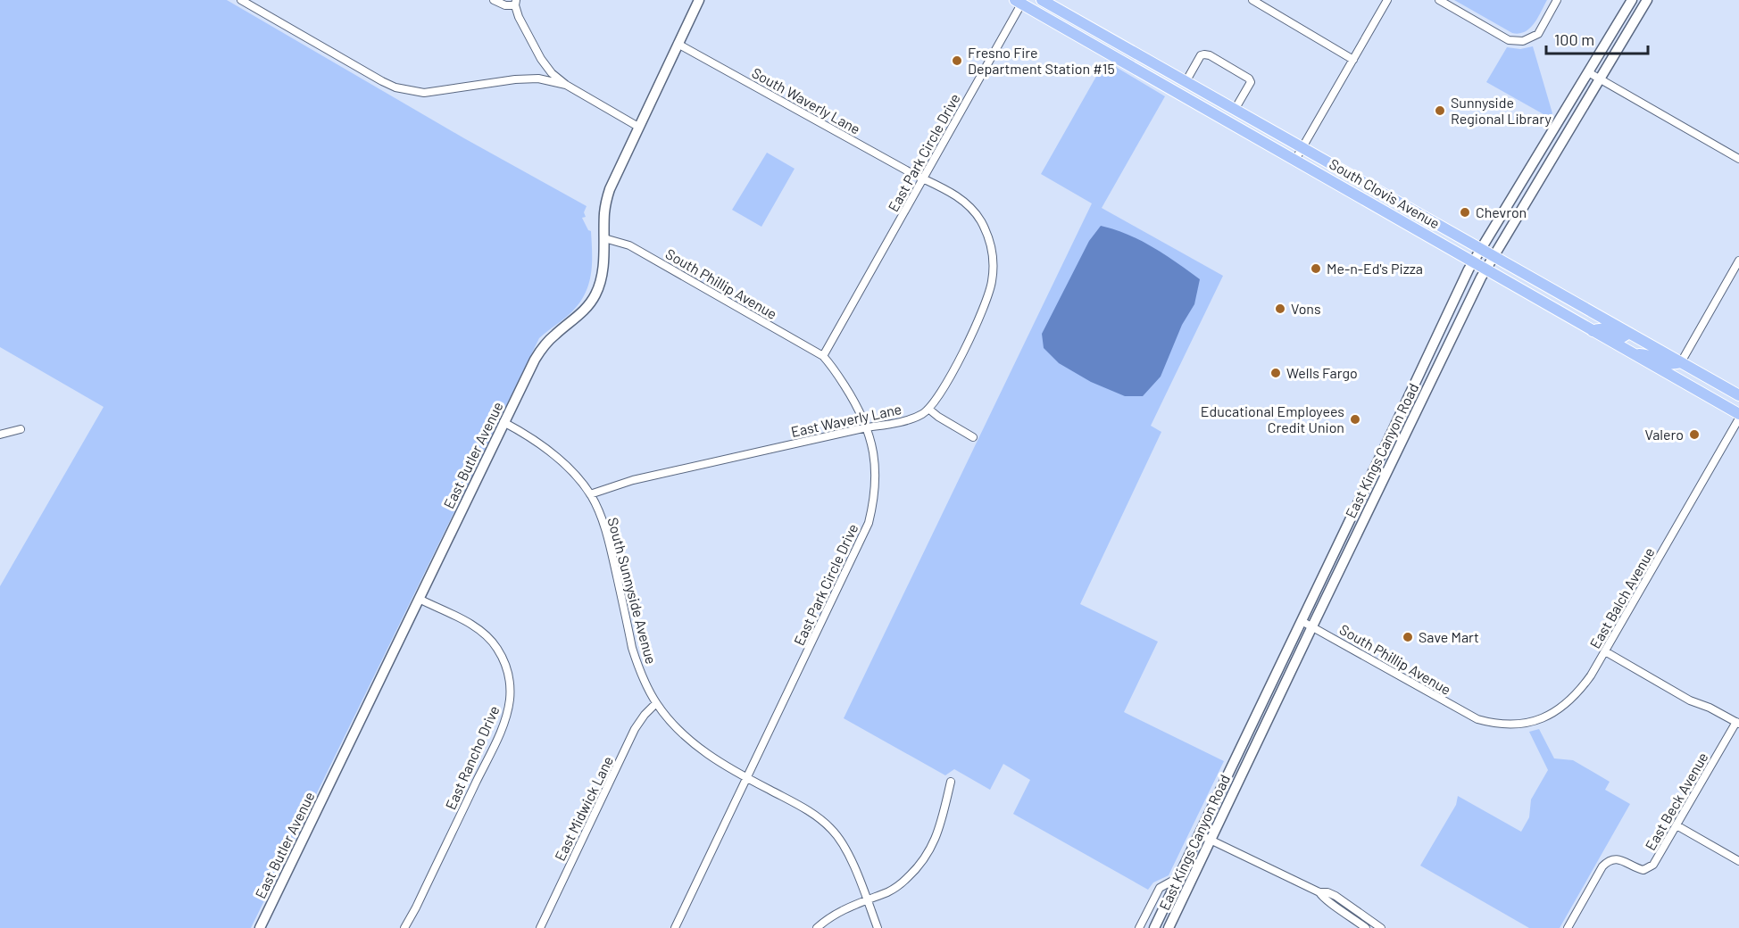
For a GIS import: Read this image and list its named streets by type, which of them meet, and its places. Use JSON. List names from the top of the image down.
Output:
{
  "streets": {
    "main road": ["South Clovis Avenue", "East Kings Canyon Road", "East Butler Avenue"],
    "street": [
      "South Waverly Lane",
      "East Park Circle Drive",
      "South Phillip Avenue",
      "East Waverly Lane",
      "South Sunnyside Avenue",
      "East Balch Avenue",
      "East Rancho Drive",
      "East Beck Avenue",
      "East Midwick Lane"
    ]
  },
  "crossings": [
    ["South Waverly Lane", "East Park Circle Drive"],
    ["South Waverly Lane", "East Butler Avenue"],
    ["East Park Circle Drive", "South Clovis Avenue"],
    ["East Park Circle Drive", "South Phillip Avenue"],
    ["East Park Circle Drive", "East Waverly Lane"],
    ["East Park Circle Drive", "South Sunnyside Avenue"],
    ["South Clovis Avenue", "East Kings Canyon Road"],
    ["South Phillip Avenue", "East Kings Canyon Road"],
    ["South Phillip Avenue", "East Butler Avenue"],
    ["South Phillip Avenue", "East Balch Avenue"],
    ["East Waverly Lane", "South Sunnyside Avenue"],
    ["East Butler Avenue", "South Sunnyside Avenue"],
    ["East Butler Avenue", "East Rancho Drive"],
    ["South Sunnyside Avenue", "East Midwick Lane"]
  ],
  "places": [
    "Fresno Fire Department Station #15",
    "Sunnyside Regional Library",
    "Chevron",
    "Me-n-Ed's Pizza",
    "Vons",
    "Wells Fargo",
    "Educational Employees Credit Union",
    "Valero",
    "Save Mart"
  ],
  "scale_bar": "100 m"
}
